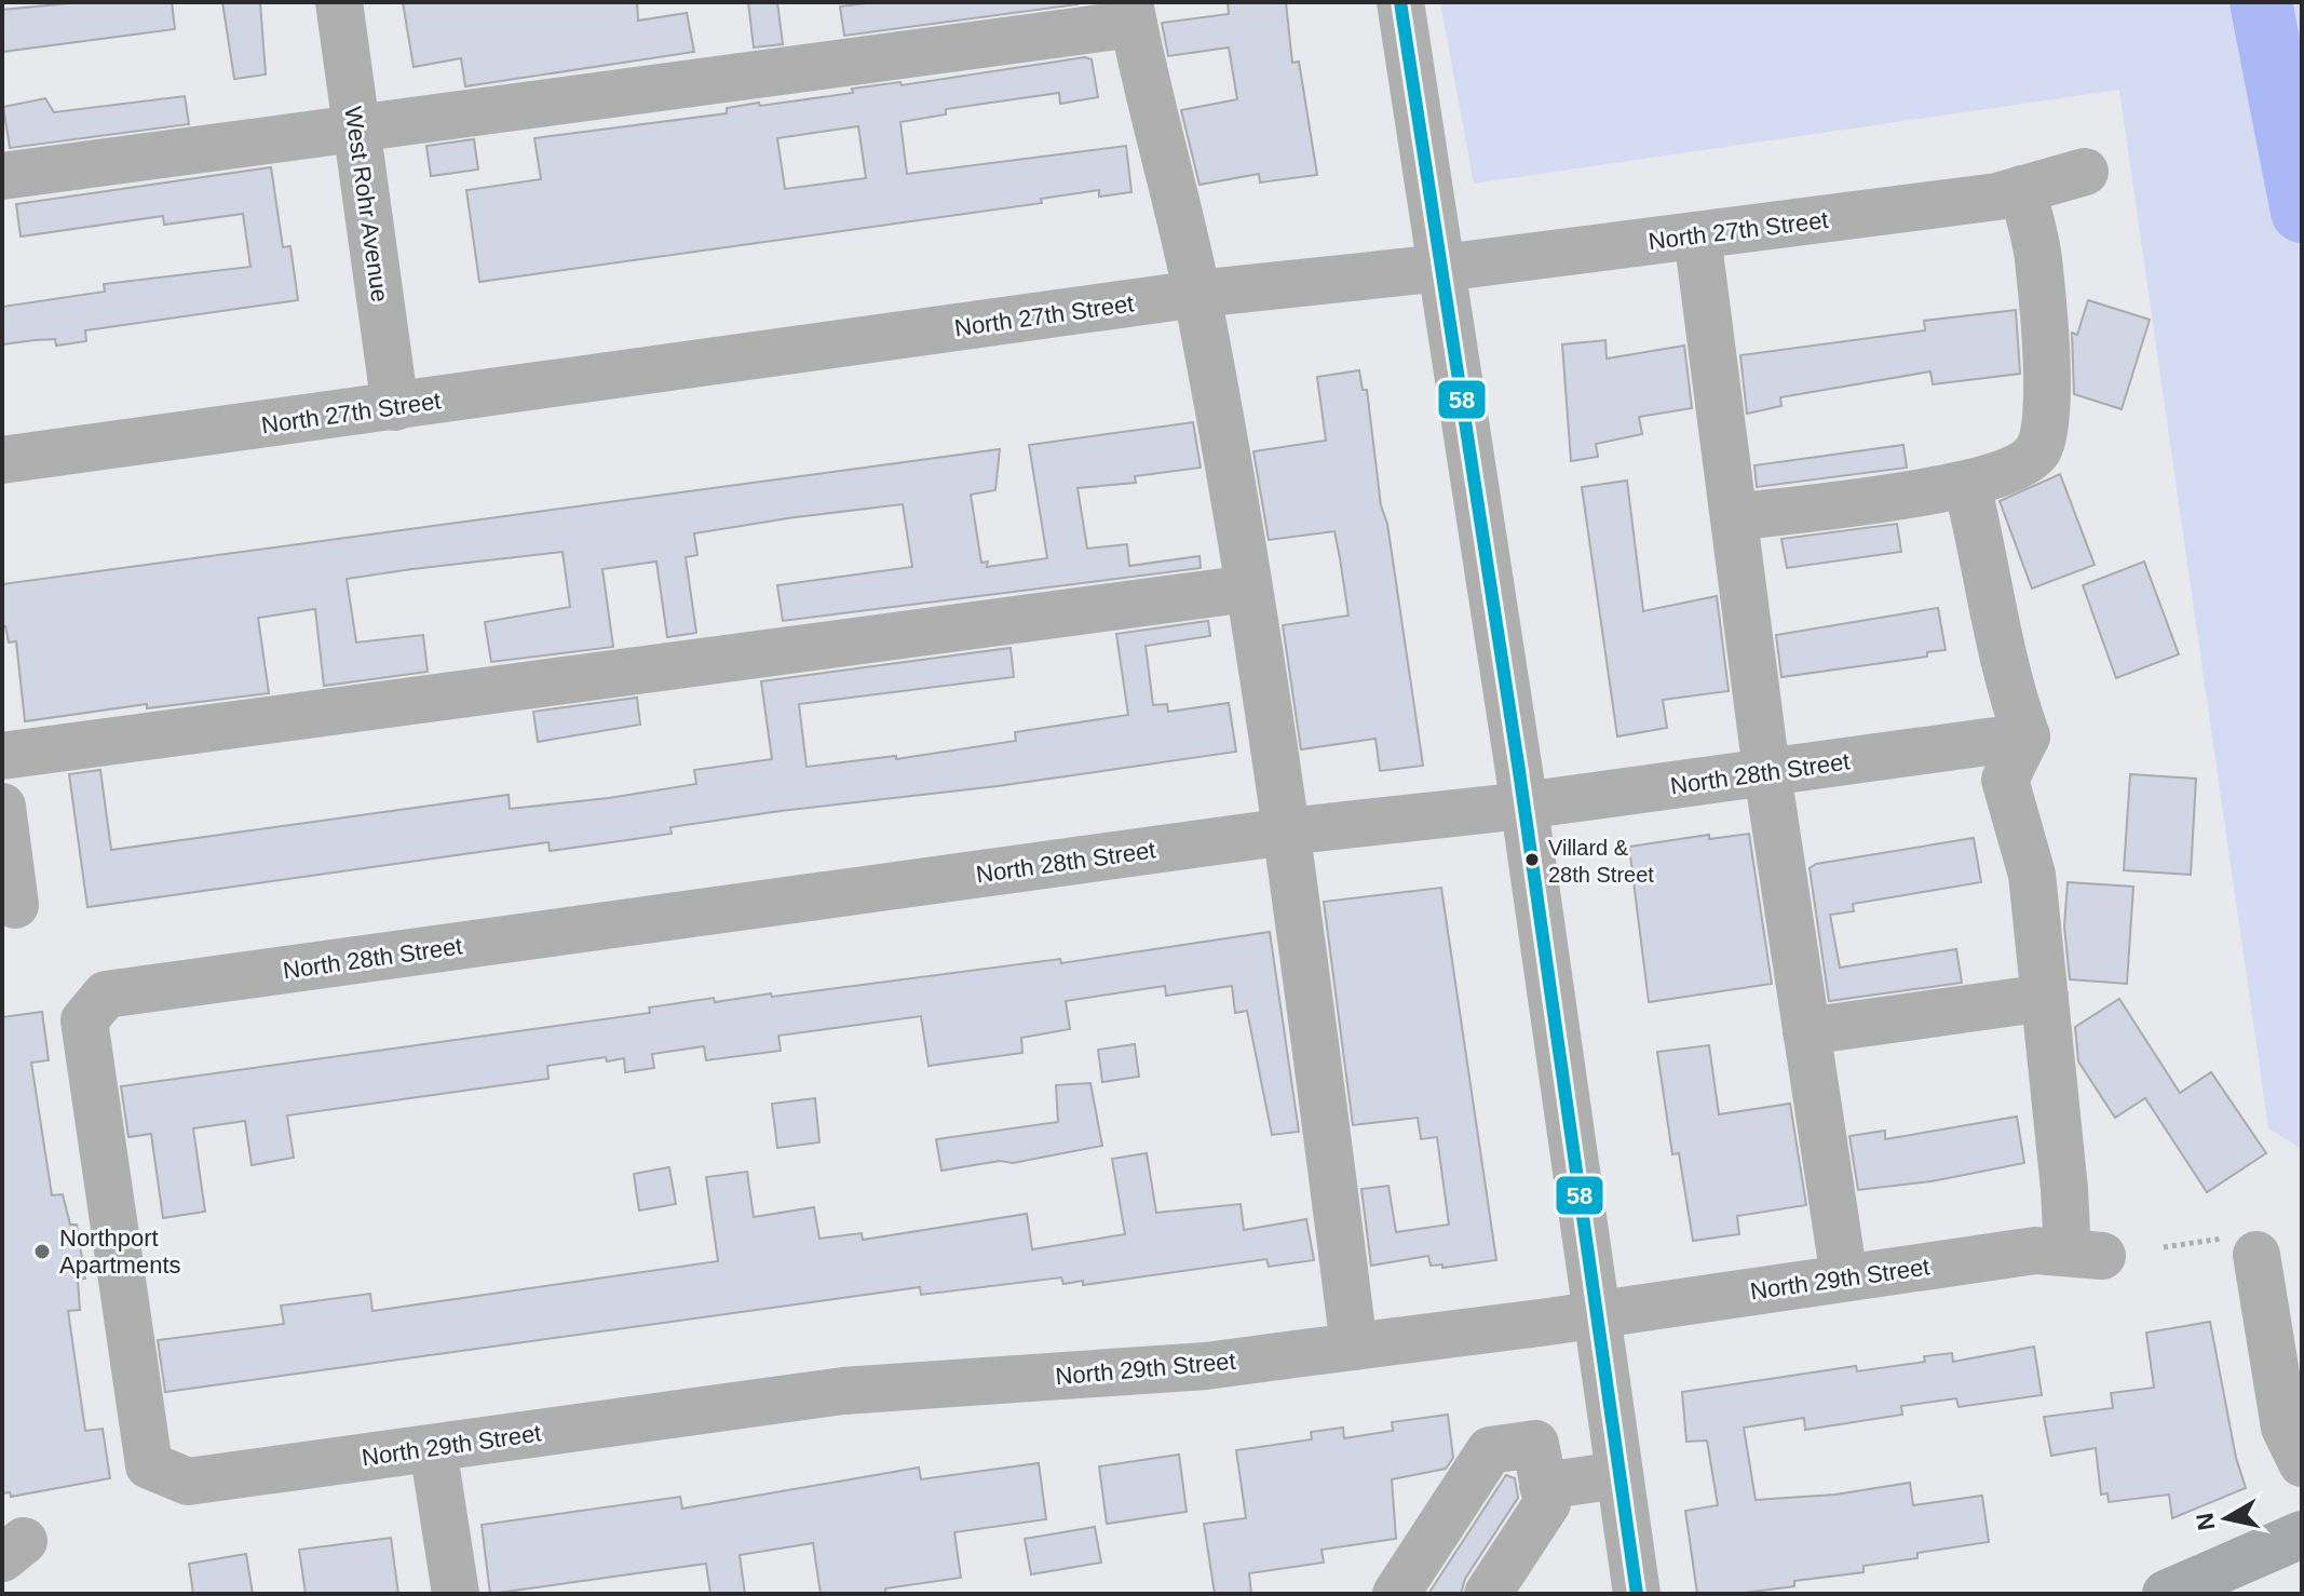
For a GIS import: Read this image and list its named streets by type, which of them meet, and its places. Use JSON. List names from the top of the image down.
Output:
{
  "streets": {
    "street": [
      "West Rohr Avenue",
      "North 27th Street",
      "North 28th Street",
      "North 29th Street"
    ]
  },
  "crossings": [
    ["West Rohr Avenue", "North 27th Street"],
    ["North 28th Street", "North 29th Street"]
  ],
  "places": ["Villard & 28th Street", "Northport Apartments"],
  "lines": ["transit line 58"],
  "north": "left"
}
